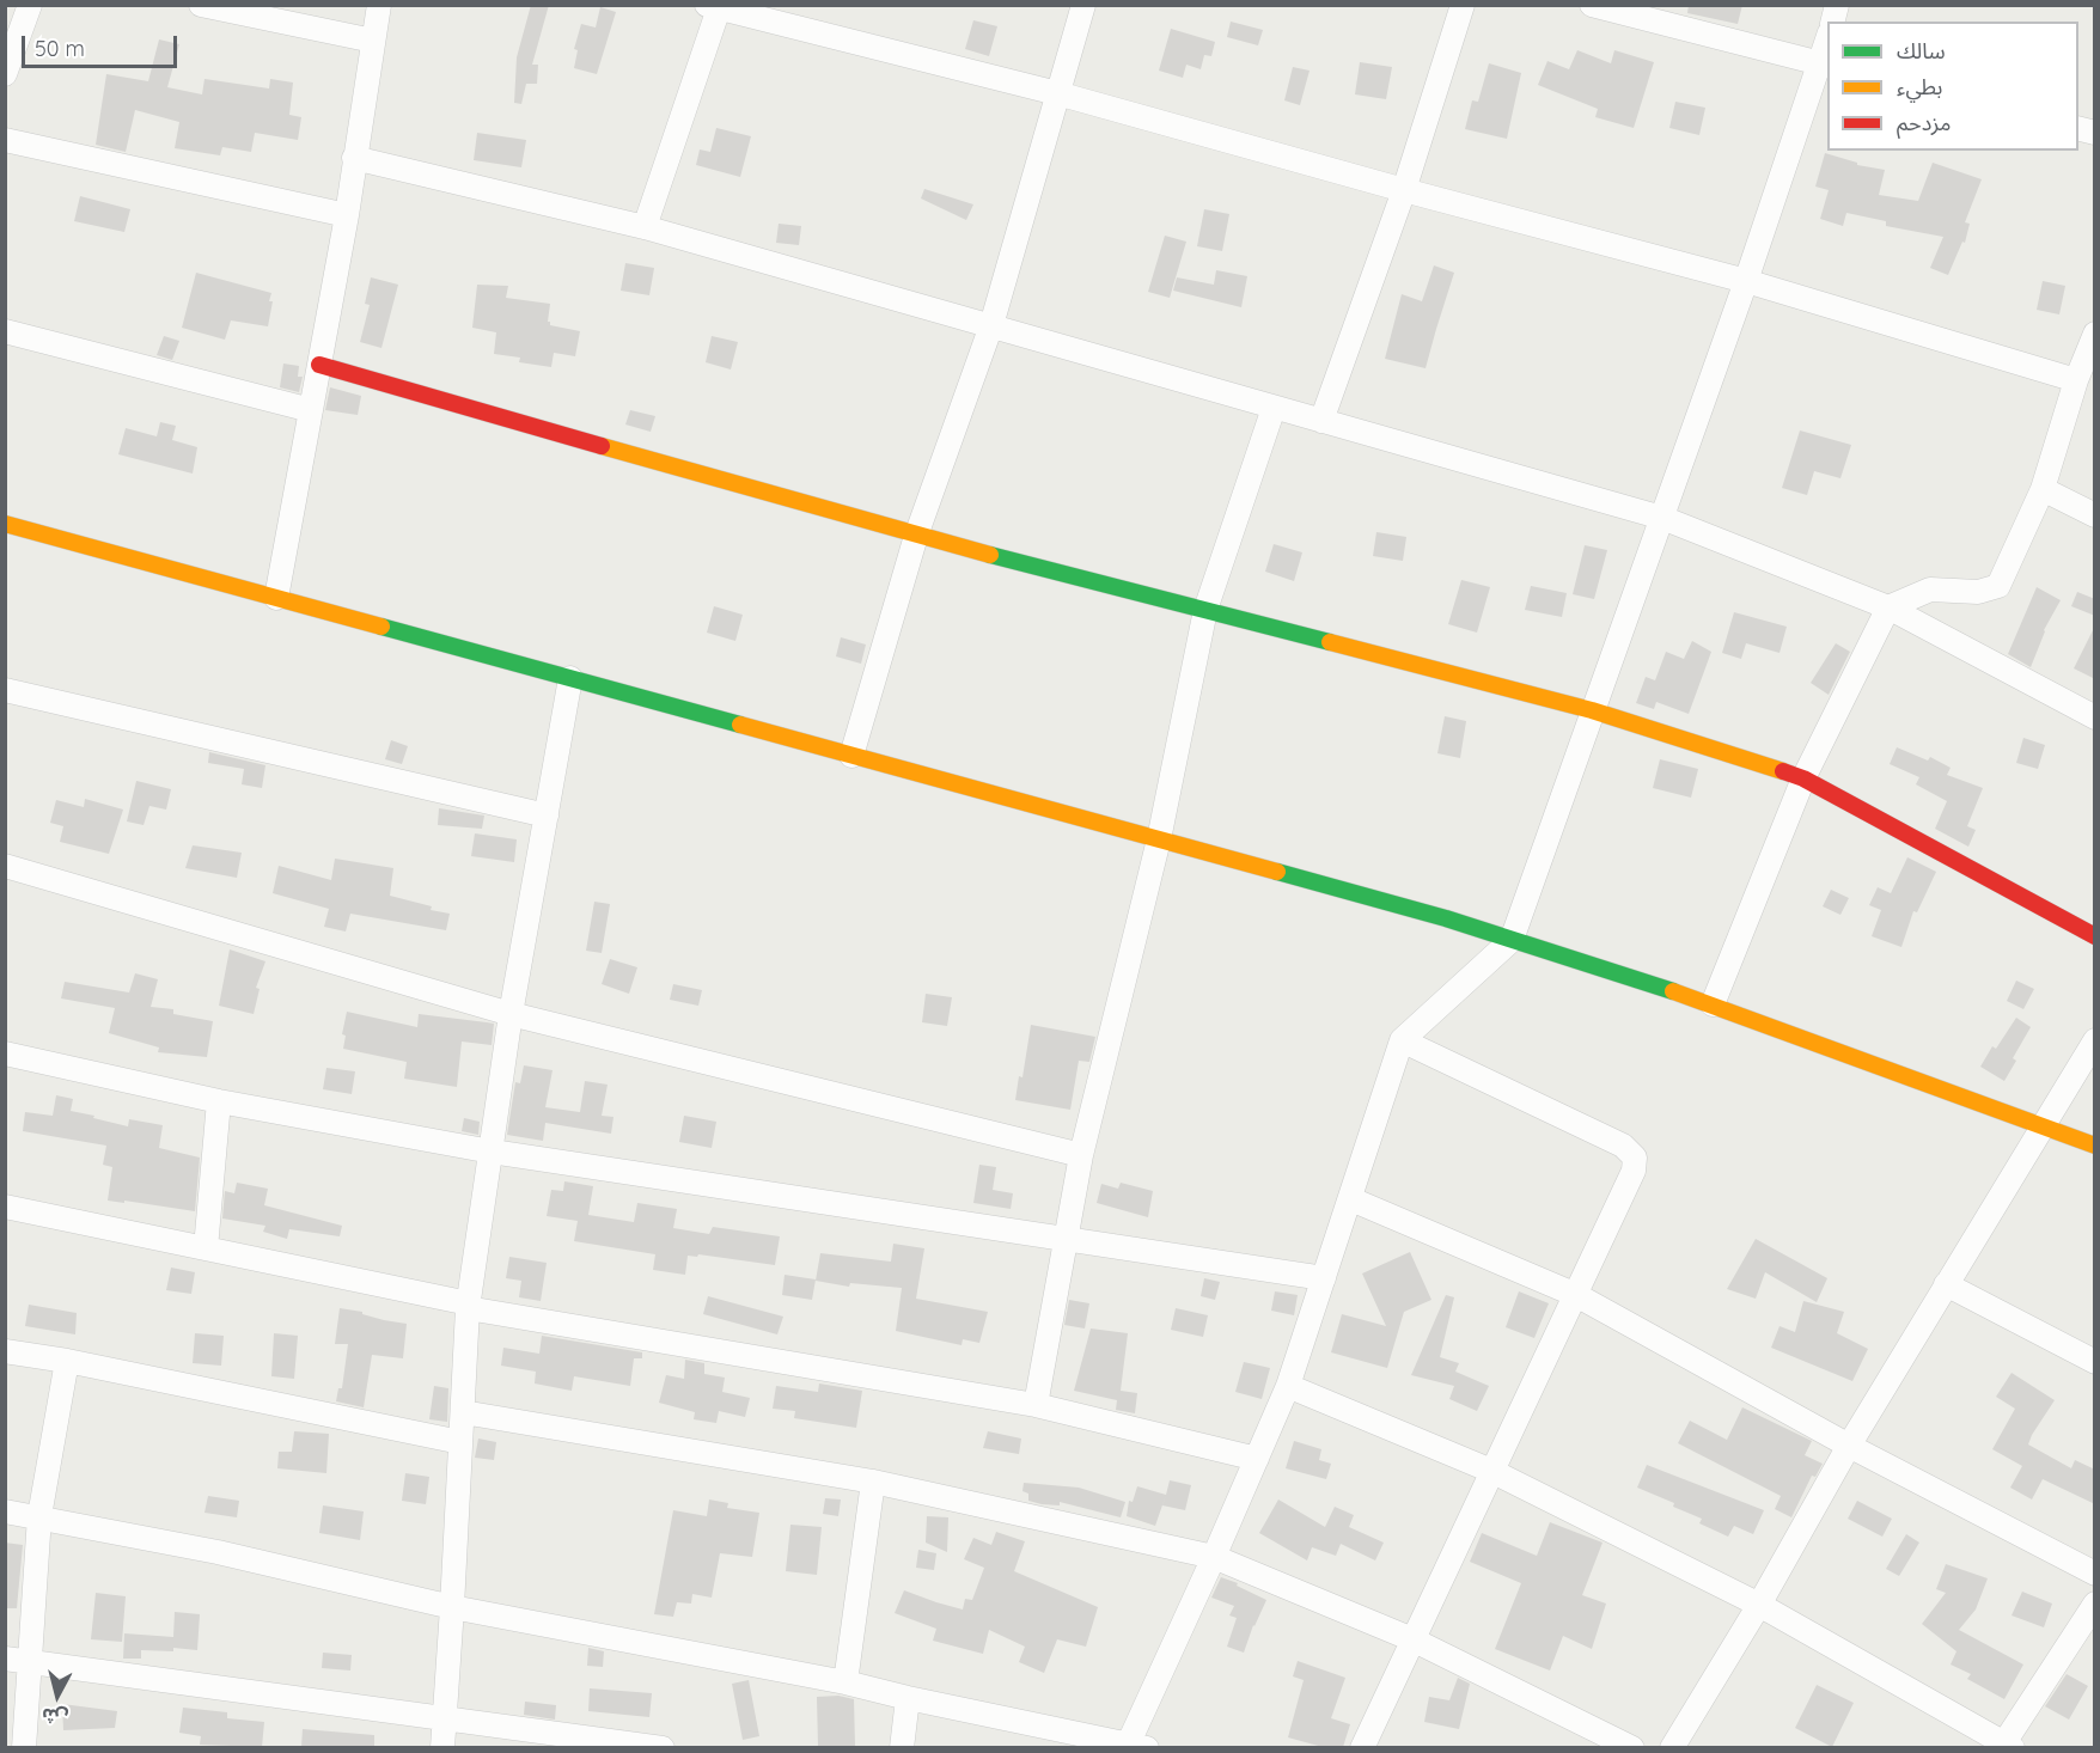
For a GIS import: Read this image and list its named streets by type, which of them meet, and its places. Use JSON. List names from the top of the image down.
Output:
{
  "legend": ["سالك", "بطيء", "مزدحم"],
  "scale_bar": "50 m",
  "north": "bottom"
}
